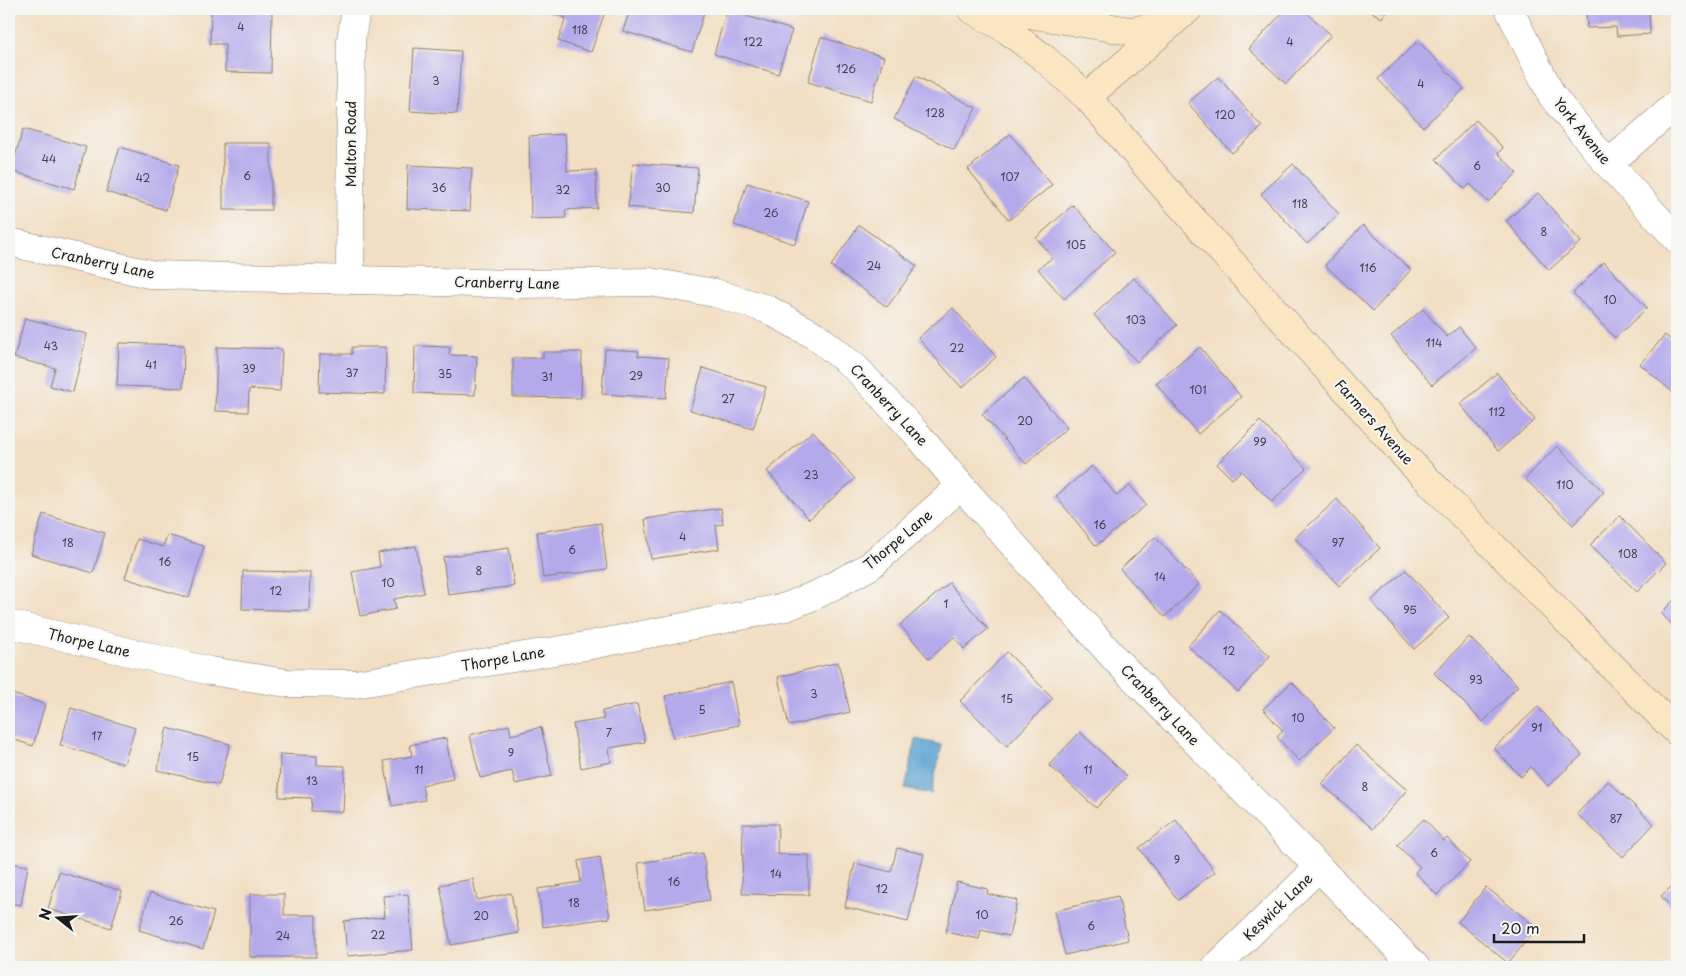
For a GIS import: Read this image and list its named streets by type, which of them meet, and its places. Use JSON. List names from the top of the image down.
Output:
{
  "streets": {
    "street": [
      "York Avenue",
      "Malton Road",
      "Cranberry Lane",
      "Farmers Avenue",
      "Thorpe Lane",
      "Keswick Lane"
    ]
  },
  "crossings": [
    ["Malton Road", "Cranberry Lane"],
    ["Cranberry Lane", "Thorpe Lane"],
    ["Cranberry Lane", "Keswick Lane"]
  ],
  "house_numbers": [
    "4",
    "118",
    "122",
    "4",
    "126",
    "3",
    "4",
    "128",
    "120",
    "44",
    "6",
    "6",
    "107",
    "42",
    "36",
    "30",
    "32",
    "118",
    "26",
    "8",
    "105",
    "24",
    "116",
    "10",
    "103",
    "114",
    "43",
    "22",
    "41",
    "39",
    "37",
    "35",
    "29",
    "31",
    "101",
    "27",
    "112",
    "20",
    "99",
    "23",
    "110",
    "16",
    "4",
    "18",
    "97",
    "6",
    "108",
    "16",
    "8",
    "14",
    "10",
    "12",
    "1",
    "95",
    "12",
    "93",
    "3",
    "15",
    "5",
    "10",
    "91",
    "7",
    "17",
    "9",
    "15",
    "11",
    "11",
    "13",
    "8",
    "87",
    "6",
    "9",
    "14",
    "16",
    "12",
    "18",
    "10",
    "20",
    "26",
    "6",
    "22",
    "24"
  ],
  "scale_bar": "20 m",
  "north": "left"
}
